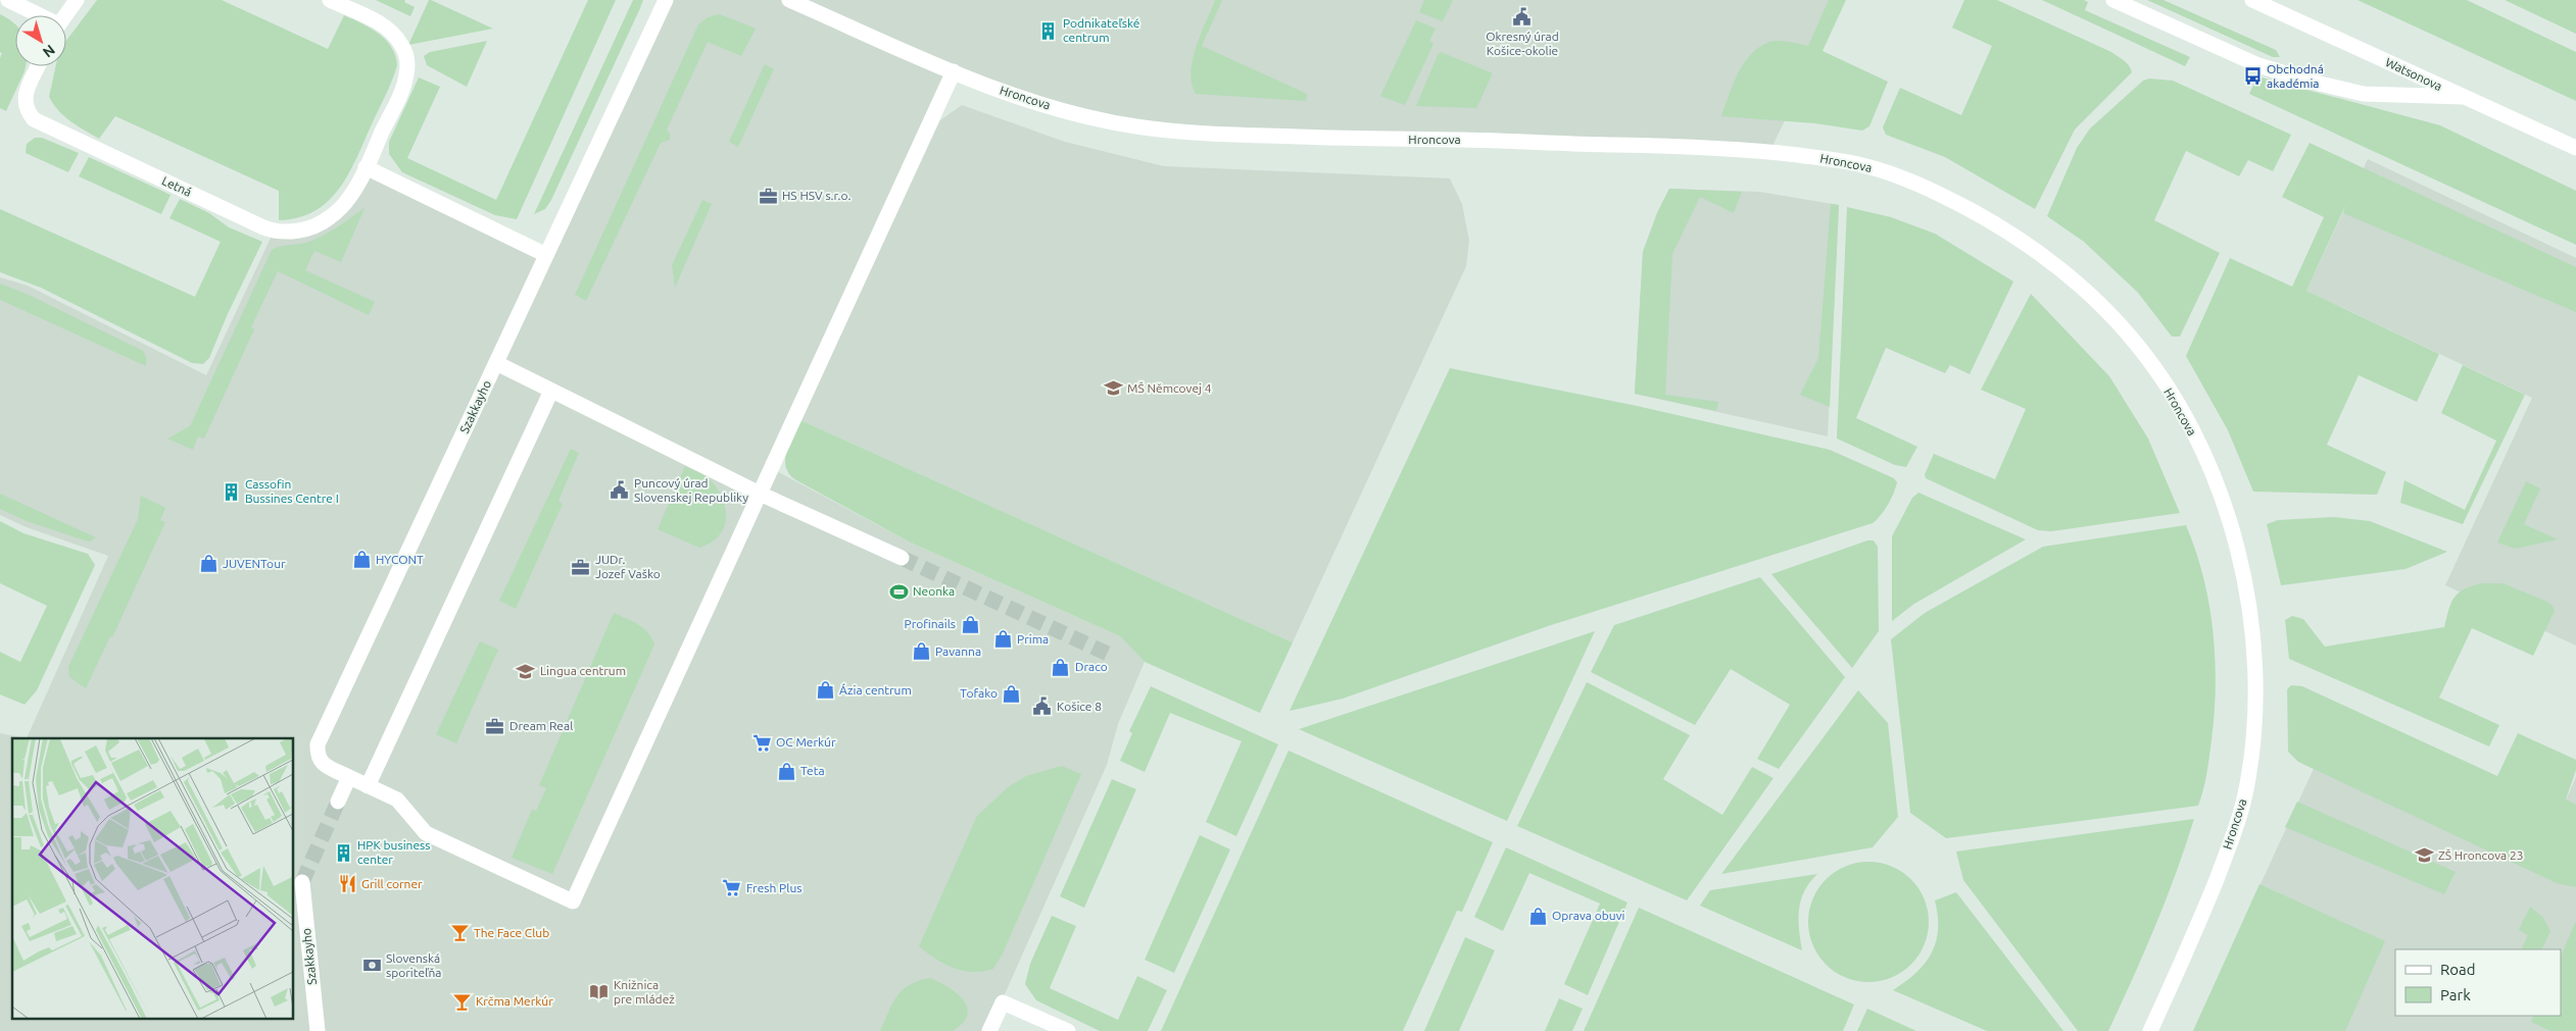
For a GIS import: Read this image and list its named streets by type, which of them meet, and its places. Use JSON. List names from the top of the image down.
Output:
{
  "streets": {
    "street": [
      "Watsonova",
      "Hroncova",
      "Letná",
      "Szakkayho"
    ]
  },
  "places": {
    "public building": ["Okresný úrad Košice-okolie", "Puncový úrad Slovenskej Republiky", "Košice 8"],
    "building": ["Podnikateľské centrum", "Cassofin Bussines Centre I", "HPK business center"],
    "bus stop": ["Obchodná akadémia"],
    "office": ["HS HSV s.r.o.", "JUDr. Jozef Vaško", "Dream Real"],
    "school or university": ["MŠ Němcovej 4", "Lingua centrum", "ZŠ Hroncova 23"],
    "shop": [
      "HYCONT",
      "JUVENTour",
      "Profinails",
      "Prima",
      "Pavanna",
      "Draco",
      "Ázia centrum",
      "Tofako",
      "Teta",
      "Oprava obuvi"
    ],
    "sports": ["Neonka"],
    "supermarket": ["OC Merkúr", "Fresh Plus"],
    "restaurant": ["Grill corner"],
    "bar": ["The Face Club", "Krčma Merkúr"],
    "bank": ["Slovenská sporiteľňa"],
    "library": ["Knižnica pre mládež"]
  },
  "legend": ["Road", "Park"],
  "north": "bottom right"
}
